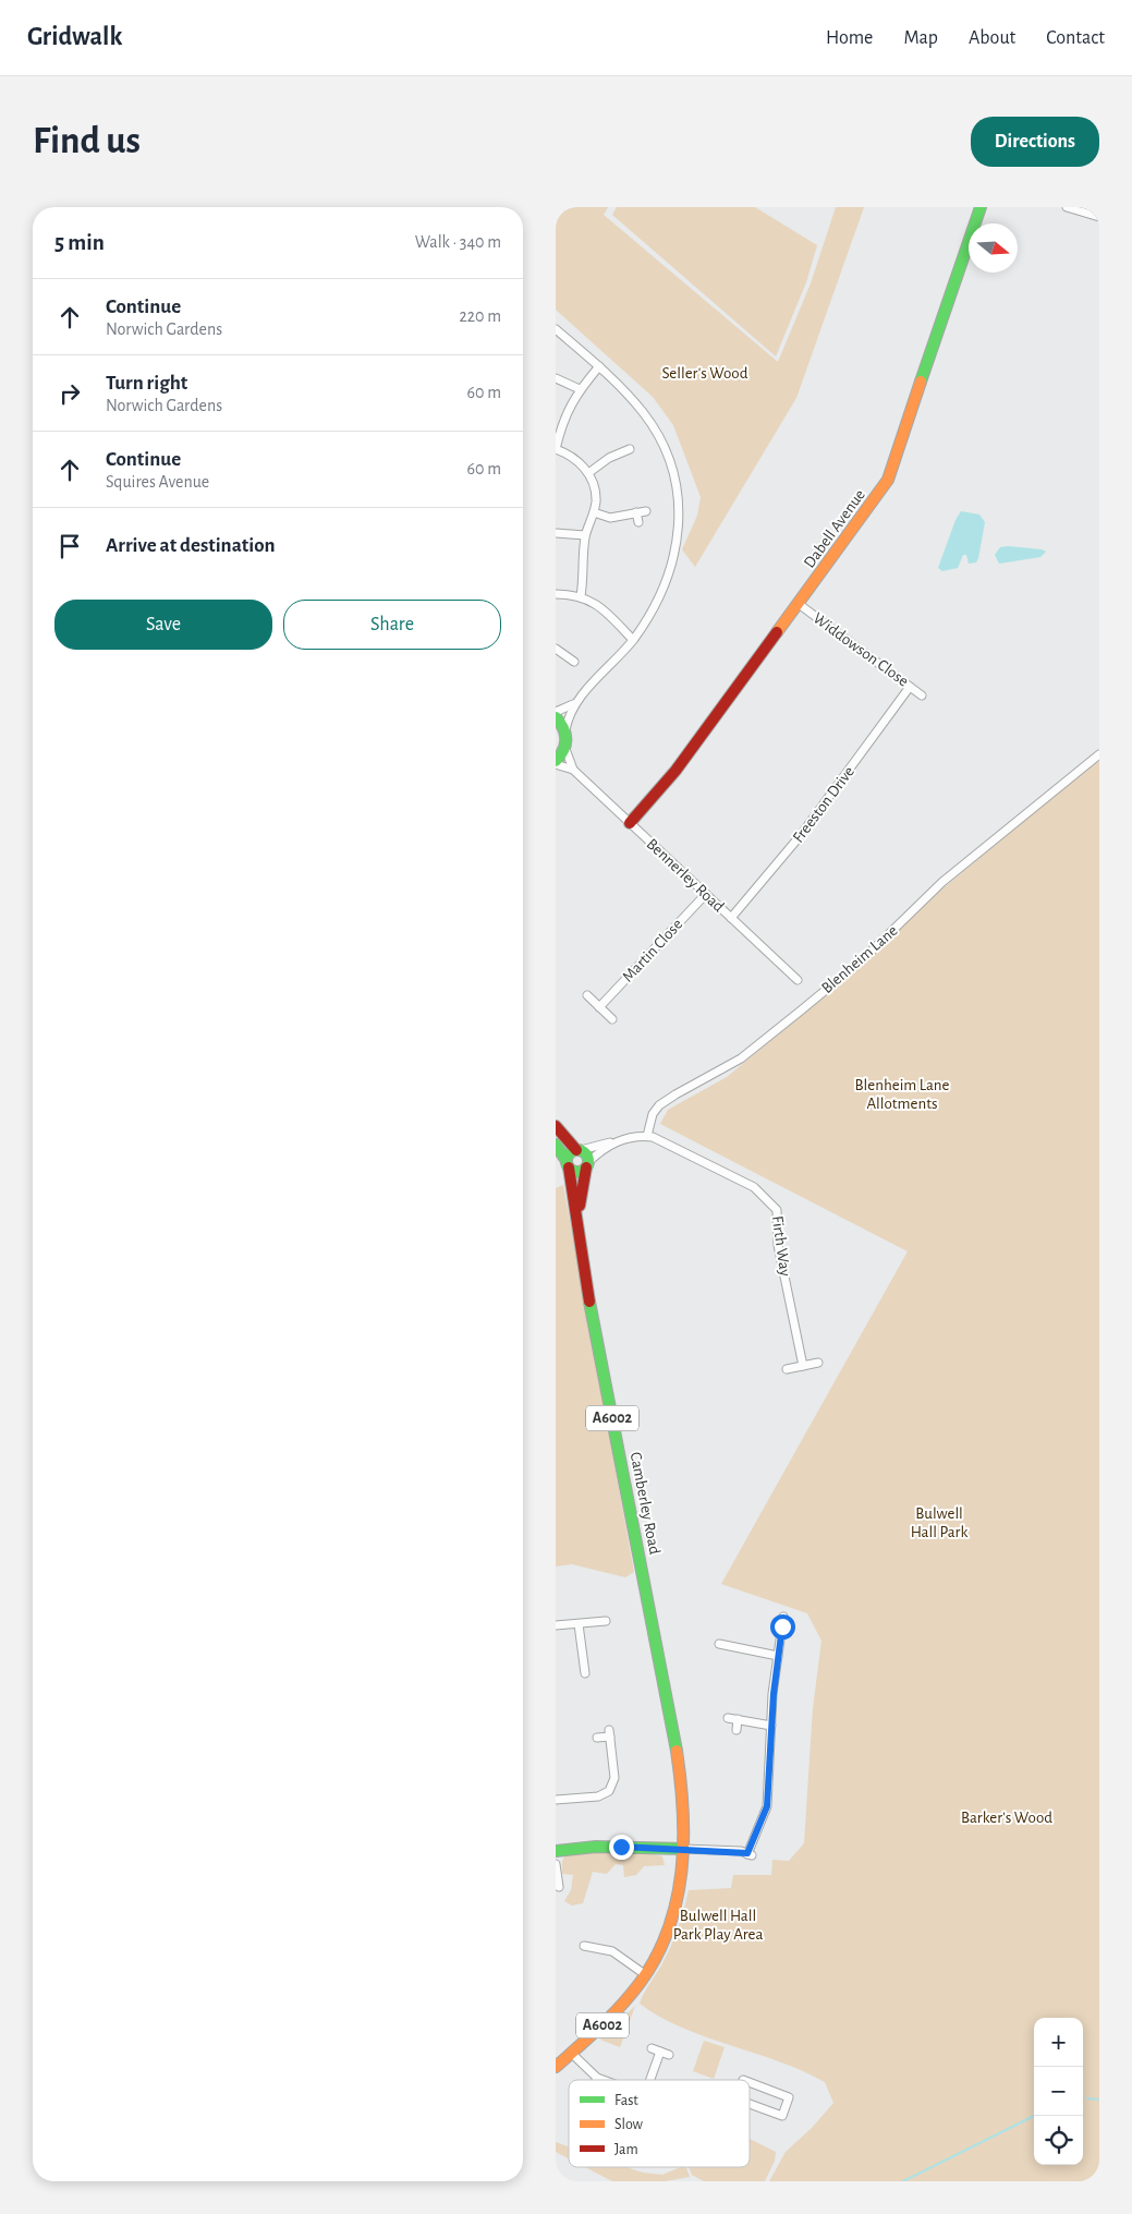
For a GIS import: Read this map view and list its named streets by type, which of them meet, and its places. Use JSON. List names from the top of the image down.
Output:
{
  "streets": {
    "main road": ["Dabell Avenue", "A6002", "Camberley Road"],
    "street": [
      "Widdowson Close",
      "Freeston Drive",
      "Bennerley Road",
      "Martin Close",
      "Blenheim Lane",
      "Firth Way"
    ]
  },
  "crossings": [
    ["Dabell Avenue", "Widdowson Close"],
    ["Dabell Avenue", "Bennerley Road"],
    ["Widdowson Close", "Freeston Drive"],
    ["Freeston Drive", "Bennerley Road"],
    ["Bennerley Road", "Martin Close"],
    ["Blenheim Lane", "Firth Way"],
    ["A6002", "Camberley Road"]
  ],
  "parks": [
    "Seller's Wood",
    "Blenheim Lane Allotments",
    "Bulwell Hall Park",
    "Barker's Wood",
    "Bulwell Hall Park Play Area"
  ],
  "legend": ["Fast", "Slow", "Jam"],
  "north": "right",
  "page": {
    "header": "Gridwalk",
    "nav": [
      "Home",
      "Map",
      "About",
      "Contact"
    ],
    "buttons": [
      "Directions",
      ["Save", "Share"]
    ],
    "title": "Find us",
    "heading": ["5 min", "Walk · 340 m"],
    "list": [
      ["Continue", "Norwich Gardens", "220 m"],
      ["Turn right", "Norwich Gardens", "60 m"],
      ["Continue", "Squires Avenue", "60 m"],
      "Arrive at destination"
    ],
    "map_buttons": ["+", "−"]
  }
}
